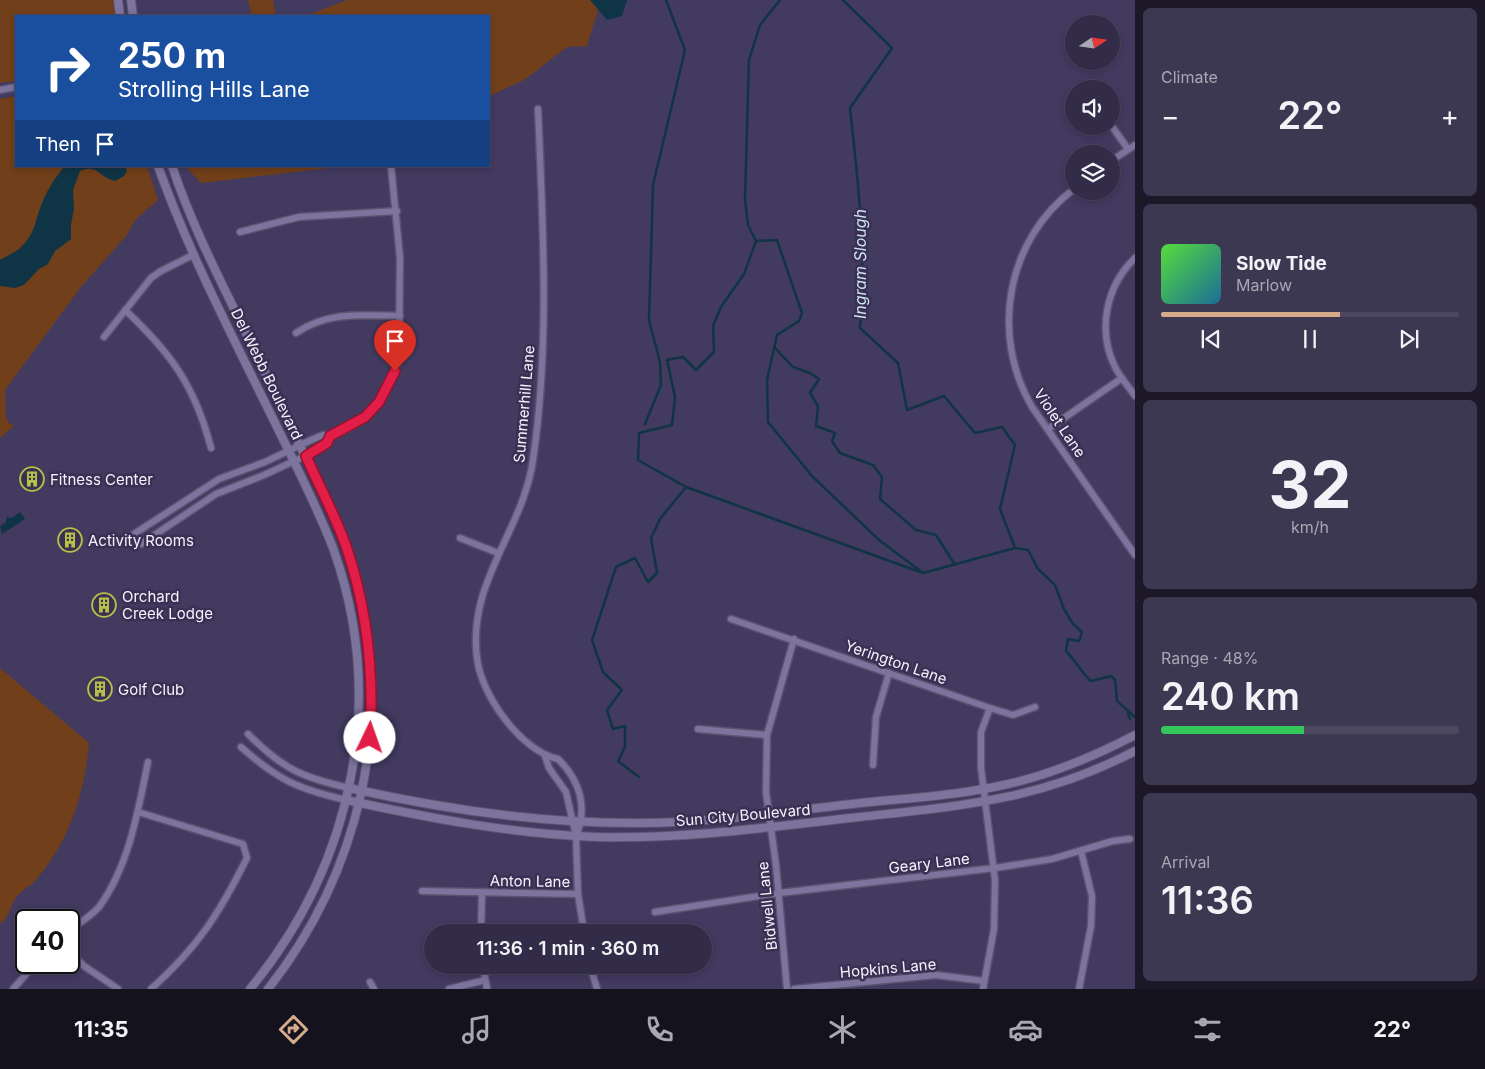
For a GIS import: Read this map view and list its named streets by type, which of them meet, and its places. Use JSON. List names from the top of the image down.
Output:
{
  "streets": {
    "street": [
      "Del Webb Boulevard",
      "Summerhill Lane",
      "Violet Lane",
      "Yerington Lane",
      "Sun City Boulevard",
      "Geary Lane",
      "Anton Lane",
      "Bidwell Lane",
      "Hopkins Lane"
    ]
  },
  "crossings": [
    ["Del Webb Boulevard", "Sun City Boulevard"],
    ["Summerhill Lane", "Sun City Boulevard"],
    ["Yerington Lane", "Bidwell Lane"],
    ["Sun City Boulevard", "Bidwell Lane"],
    ["Geary Lane", "Bidwell Lane"]
  ],
  "water": ["Ingram Slough"],
  "places": {
    "building": [
      "Fitness Center",
      "Activity Rooms",
      "Orchard Creek Lodge",
      "Golf Club"
    ]
  },
  "north": "right",
  "page": {
    "tile": [
      "Climate",
      ["32", "km/h"],
      ["Range · 48%", "240 km"],
      ["Arrival", "11:36"]
    ],
    "turn": ["250 m", "Strolling Hills Lane"],
    "heat": ["−", "22°", "+"],
    "then": "Then",
    "song": ["Slow Tide", "Marlow"],
    "limit": "40",
    "trip": "11:36 · 1 min · 360 m",
    "tabs": ["11:35", "22°"]
  }
}
